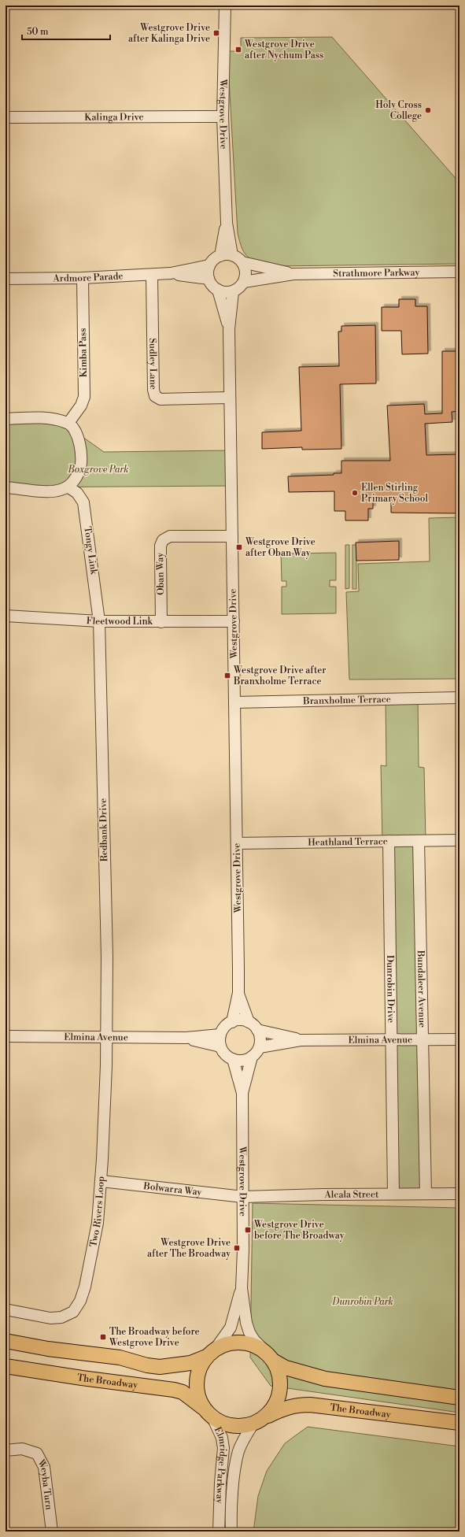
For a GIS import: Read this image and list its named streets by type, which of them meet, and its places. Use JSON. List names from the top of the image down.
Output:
{
  "streets": {
    "main road": ["The Broadway"],
    "street": [
      "Westgrove Drive",
      "Kalinga Drive",
      "Strathmore Parkway",
      "Ardmore Parade",
      "Kimba Pass",
      "Sudley Lane",
      "Tongy Link",
      "Oban Way",
      "Fleetwood Link",
      "Branxholme Terrace",
      "Redbank Drive",
      "Heathland Terrace",
      "Dunrobin Drive",
      "Bundaleer Avenue",
      "Elmina Avenue",
      "Bolwarra Way",
      "Alcala Street",
      "Two Rivers Loop",
      "Elmridge Parkway",
      "Weyba Turn"
    ]
  },
  "crossings": [
    ["Westgrove Drive", "Kalinga Drive"],
    ["Westgrove Drive", "Strathmore Parkway"],
    ["Westgrove Drive", "Ardmore Parade"],
    ["Westgrove Drive", "Sudley Lane"],
    ["Westgrove Drive", "Oban Way"],
    ["Westgrove Drive", "Fleetwood Link"],
    ["Westgrove Drive", "Branxholme Terrace"],
    ["Westgrove Drive", "Heathland Terrace"],
    ["Westgrove Drive", "Elmina Avenue"],
    ["Westgrove Drive", "Bolwarra Way"],
    ["Westgrove Drive", "Alcala Street"],
    ["Westgrove Drive", "The Broadway"],
    ["Westgrove Drive", "Elmridge Parkway"],
    ["Strathmore Parkway", "Ardmore Parade"],
    ["Ardmore Parade", "Kimba Pass"],
    ["Ardmore Parade", "Sudley Lane"],
    ["Tongy Link", "Fleetwood Link"],
    ["Tongy Link", "Redbank Drive"],
    ["Oban Way", "Fleetwood Link"],
    ["Fleetwood Link", "Redbank Drive"],
    ["Redbank Drive", "Elmina Avenue"],
    ["Redbank Drive", "Two Rivers Loop"],
    ["Heathland Terrace", "Dunrobin Drive"],
    ["Heathland Terrace", "Bundaleer Avenue"],
    ["Dunrobin Drive", "Elmina Avenue"],
    ["Dunrobin Drive", "Alcala Street"],
    ["Bundaleer Avenue", "Elmina Avenue"],
    ["Bundaleer Avenue", "Alcala Street"],
    ["Elmina Avenue", "Two Rivers Loop"],
    ["Bolwarra Way", "Alcala Street"],
    ["Bolwarra Way", "Two Rivers Loop"],
    ["The Broadway", "Elmridge Parkway"]
  ],
  "parks": ["Boxgrove Park", "Dunrobin Park"],
  "places": {
    "transit": [
      "Westgrove Drive after Kalinga Drive",
      "Westgrove Drive after Nychum Pass",
      "Westgrove Drive after Oban Way",
      "Westgrove Drive after Branxholme Terrace",
      "Westgrove Drive before The Broadway",
      "Westgrove Drive after The Broadway",
      "The Broadway before Westgrove Drive"
    ],
    "other": ["Holy Cross College", "Ellen Stirling Primary School"]
  },
  "scale_bar": "50 m"
}
